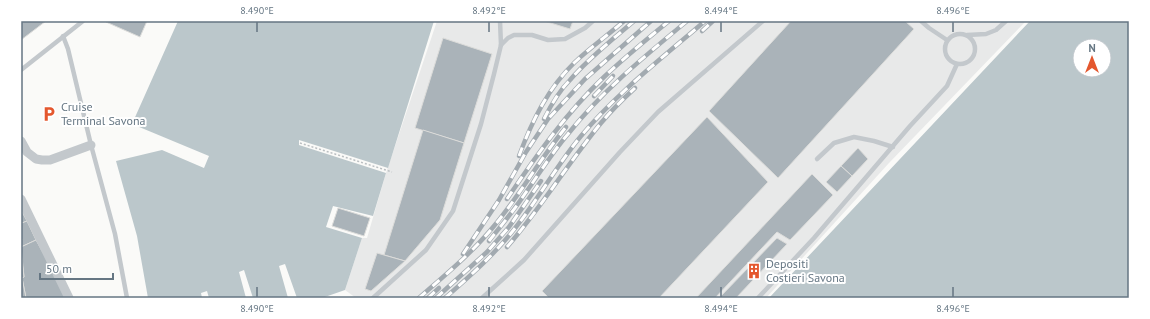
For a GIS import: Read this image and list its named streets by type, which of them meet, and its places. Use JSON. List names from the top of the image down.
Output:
{
  "places": {
    "parking": ["Cruise Terminal Savona"],
    "building": ["Depositi Costieri Savona"]
  },
  "scale_bar": "50 m",
  "north": "top",
  "coordinates": [
    "8.490°E",
    "8.492°E",
    "8.494°E",
    "8.496°E"
  ]
}
